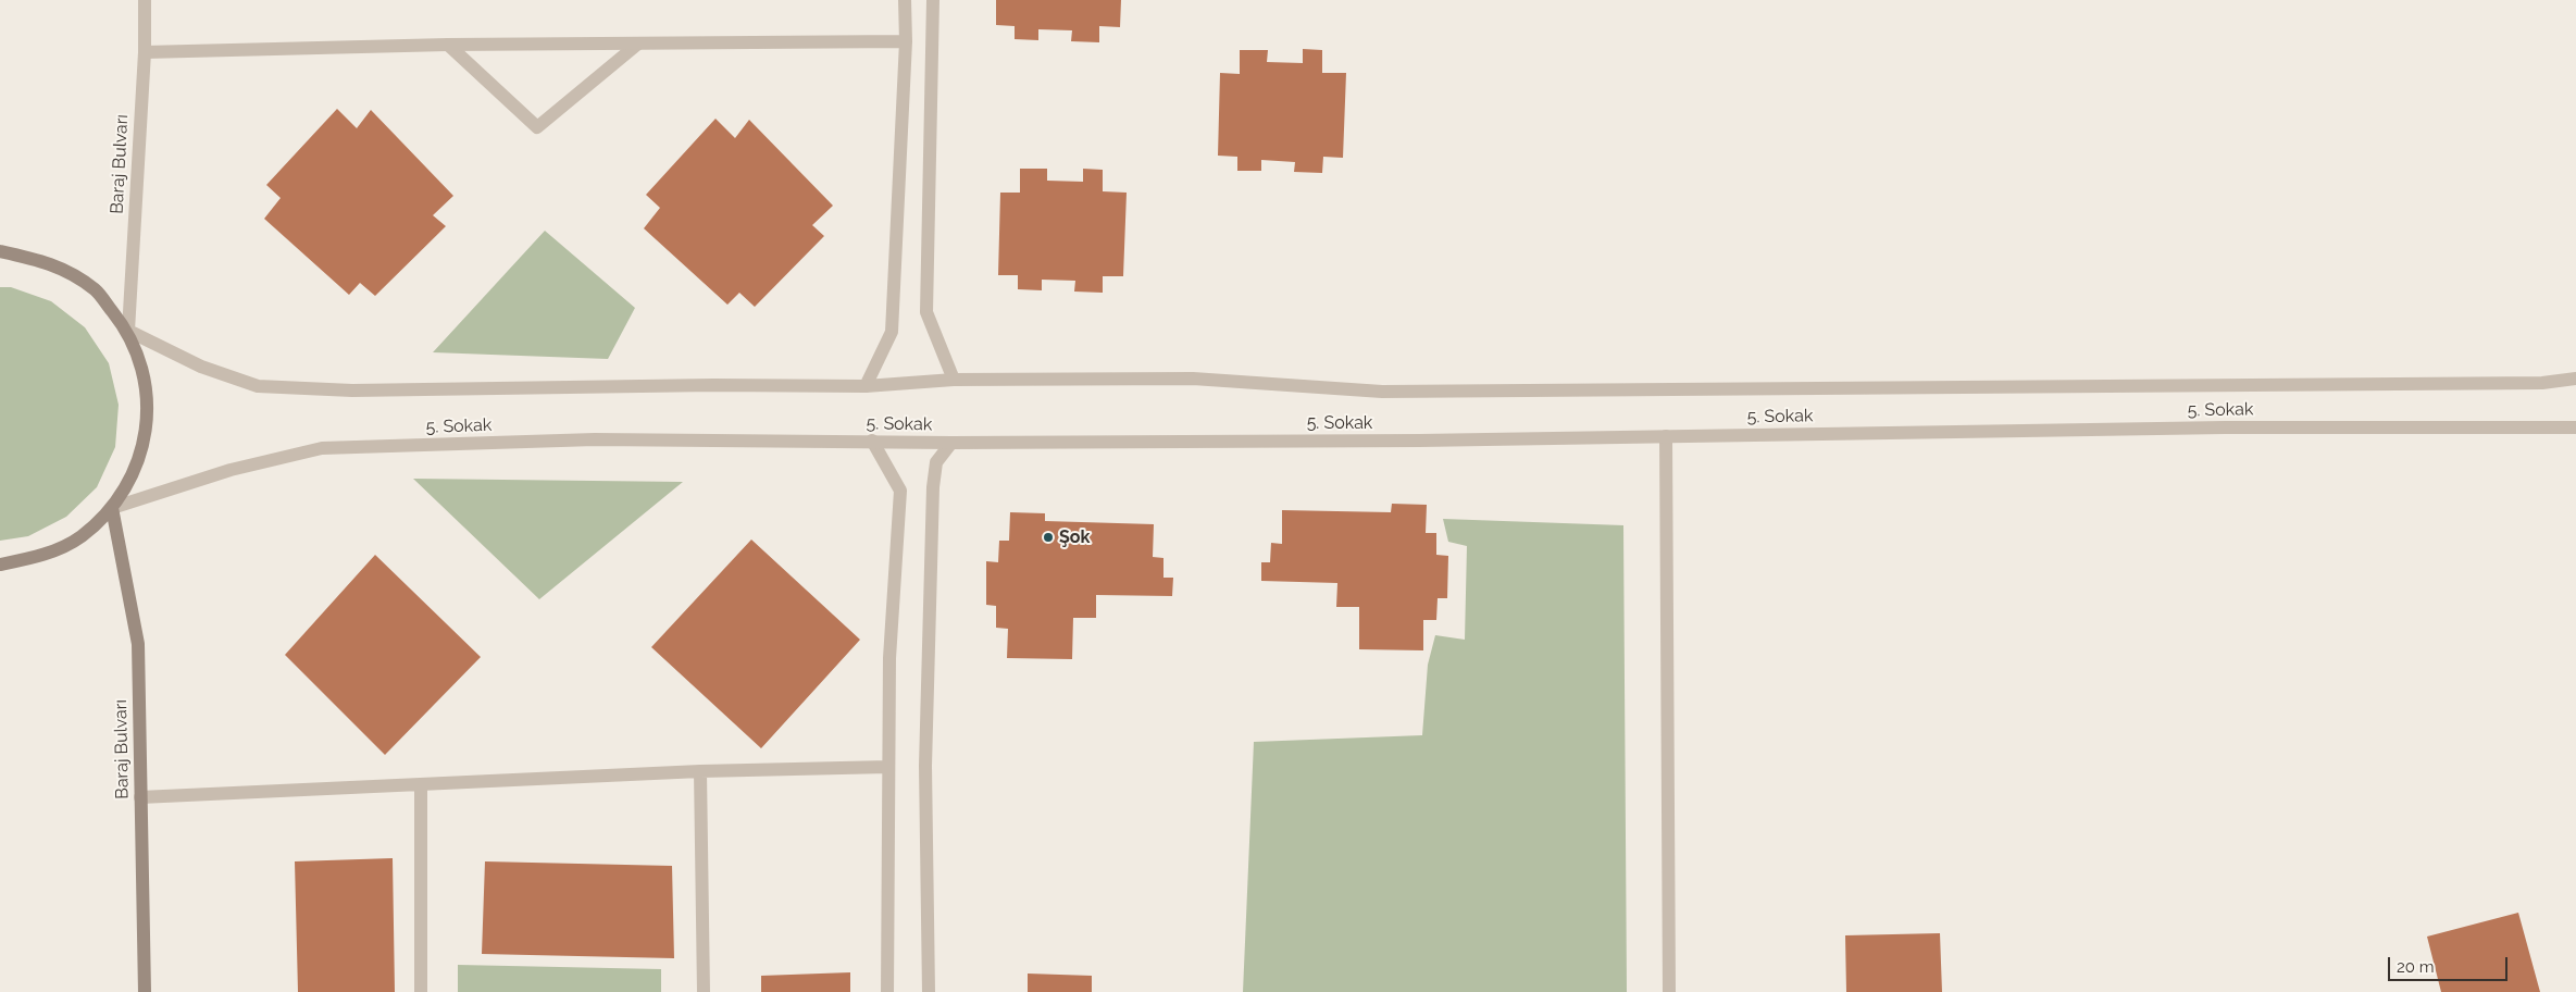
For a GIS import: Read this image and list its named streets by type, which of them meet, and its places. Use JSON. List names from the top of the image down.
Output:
{
  "streets": {
    "main road": ["Baraj Bulvarı"],
    "street": ["5. Sokak"]
  },
  "crossings": [
    ["Baraj Bulvarı", "5. Sokak"]
  ],
  "places": ["Şok"],
  "scale_bar": "20 m"
}
